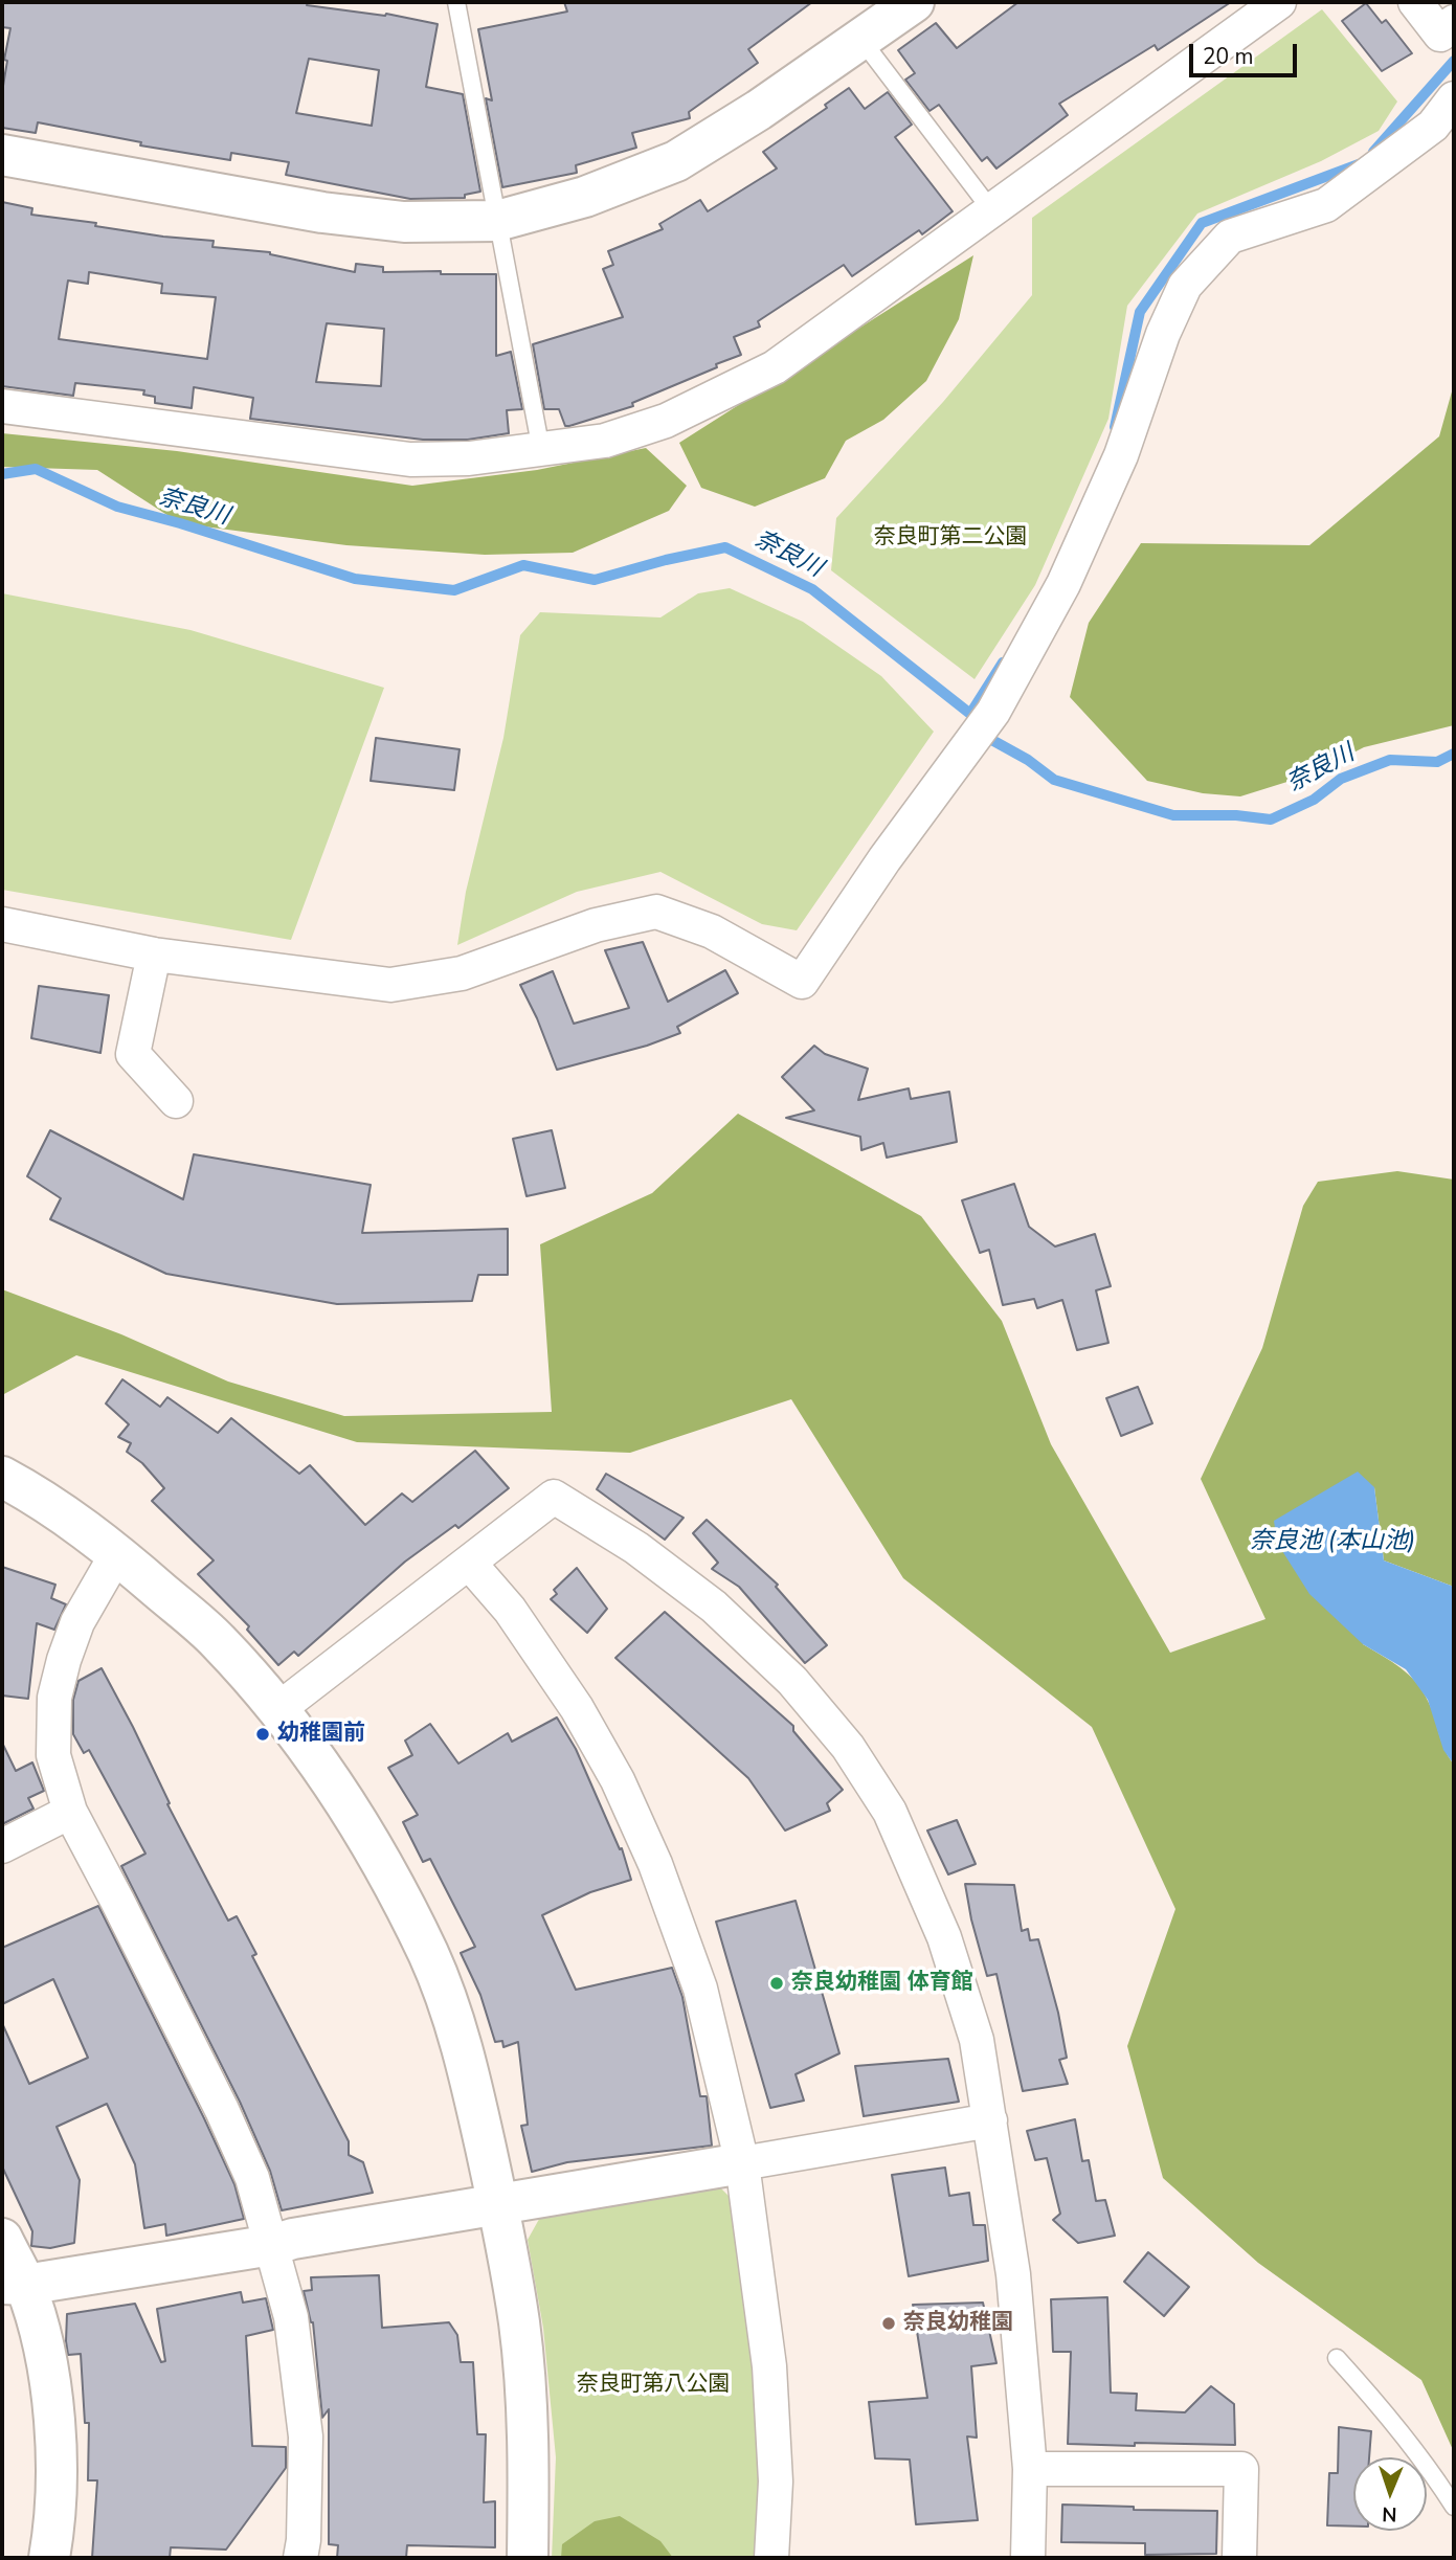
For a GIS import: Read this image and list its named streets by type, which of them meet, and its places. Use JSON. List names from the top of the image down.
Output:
{
  "water": ["奈良川", "奈良池 (本山池)"],
  "parks": ["奈良町第二公園", "奈良町第八公園"],
  "places": ["幼稚園前", "奈良幼稚園 体育館", "奈良幼稚園"],
  "scale_bar": "20 m",
  "north": "bottom"
}
